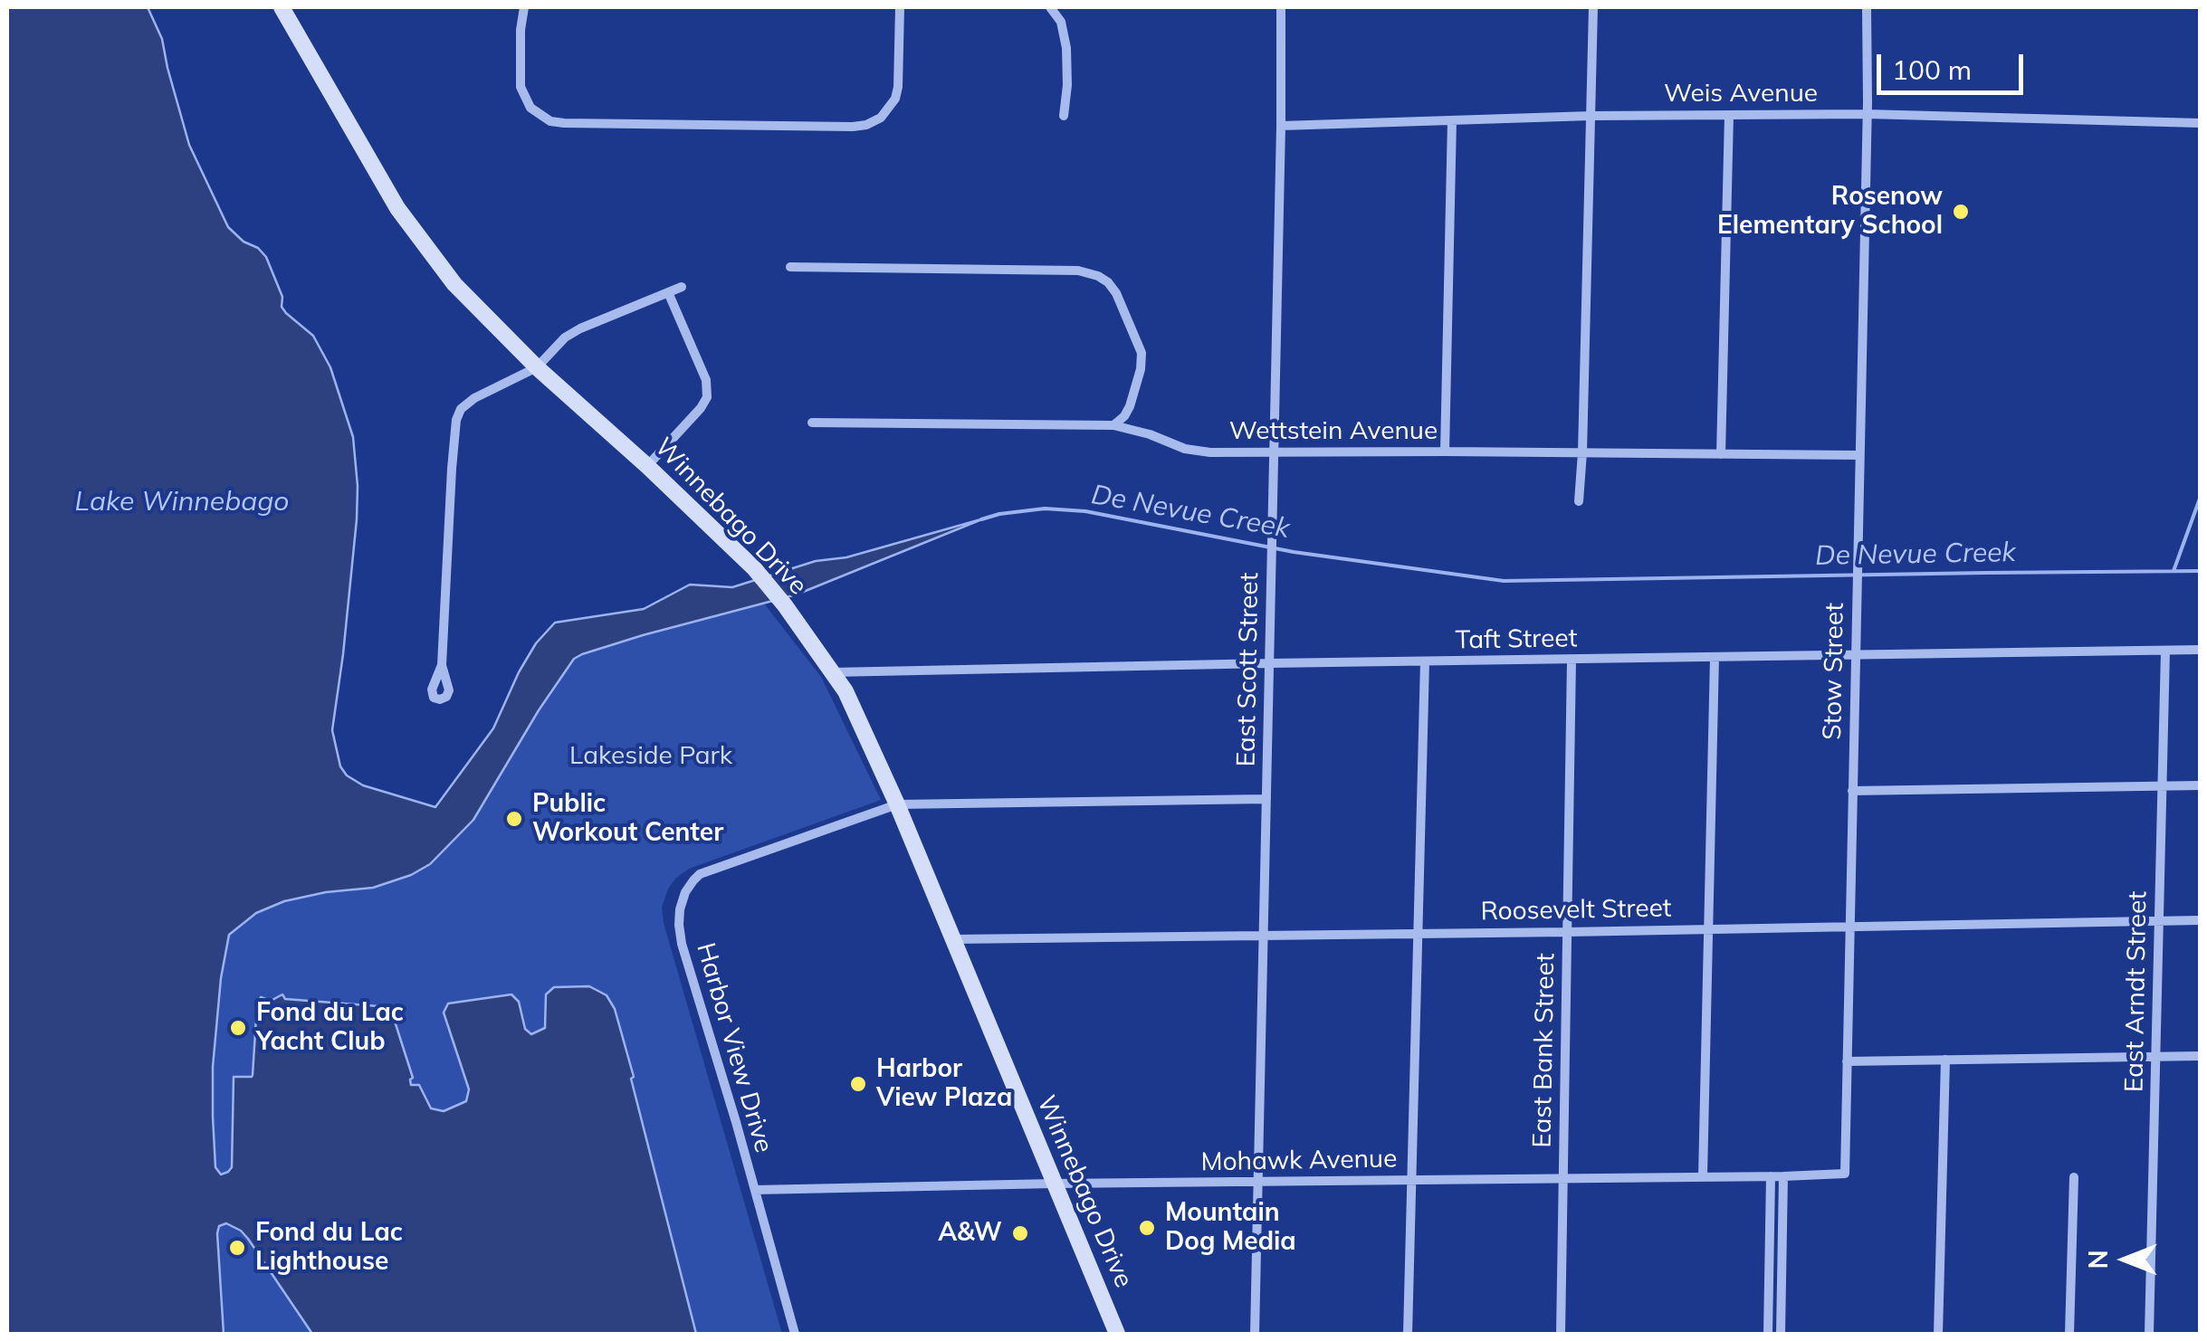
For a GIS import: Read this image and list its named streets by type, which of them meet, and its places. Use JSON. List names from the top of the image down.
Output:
{
  "streets": {
    "main road": ["Winnebago Drive"],
    "street": [
      "Weis Avenue",
      "Wettstein Avenue",
      "Taft Street",
      "East Scott Street",
      "Stow Street",
      "Roosevelt Street",
      "East Arndt Street",
      "Harbor View Drive",
      "East Bank Street",
      "Mohawk Avenue"
    ]
  },
  "crossings": [
    ["Weis Avenue", "East Scott Street"],
    ["Weis Avenue", "Stow Street"],
    ["Wettstein Avenue", "East Scott Street"],
    ["Wettstein Avenue", "Stow Street"],
    ["Winnebago Drive", "Taft Street"],
    ["Winnebago Drive", "Roosevelt Street"],
    ["Winnebago Drive", "Harbor View Drive"],
    ["Winnebago Drive", "Mohawk Avenue"],
    ["Taft Street", "East Scott Street"],
    ["Taft Street", "Stow Street"],
    ["Taft Street", "East Arndt Street"],
    ["Taft Street", "East Bank Street"],
    ["East Scott Street", "Roosevelt Street"],
    ["East Scott Street", "Harbor View Drive"],
    ["East Scott Street", "Mohawk Avenue"],
    ["Stow Street", "Roosevelt Street"],
    ["Stow Street", "Mohawk Avenue"],
    ["Roosevelt Street", "East Arndt Street"],
    ["Roosevelt Street", "East Bank Street"],
    ["Harbor View Drive", "Mohawk Avenue"],
    ["East Bank Street", "Mohawk Avenue"]
  ],
  "water": ["Lake Winnebago", "De Nevue Creek"],
  "parks": ["Lakeside Park"],
  "places": [
    "Rosenow Elementary School",
    "Public Workout Center",
    "Fond du Lac Yacht Club",
    "Harbor View Plaza",
    "Mountain Dog Media",
    "A&W",
    "Fond du Lac Lighthouse"
  ],
  "scale_bar": "100 m",
  "north": "left"
}
